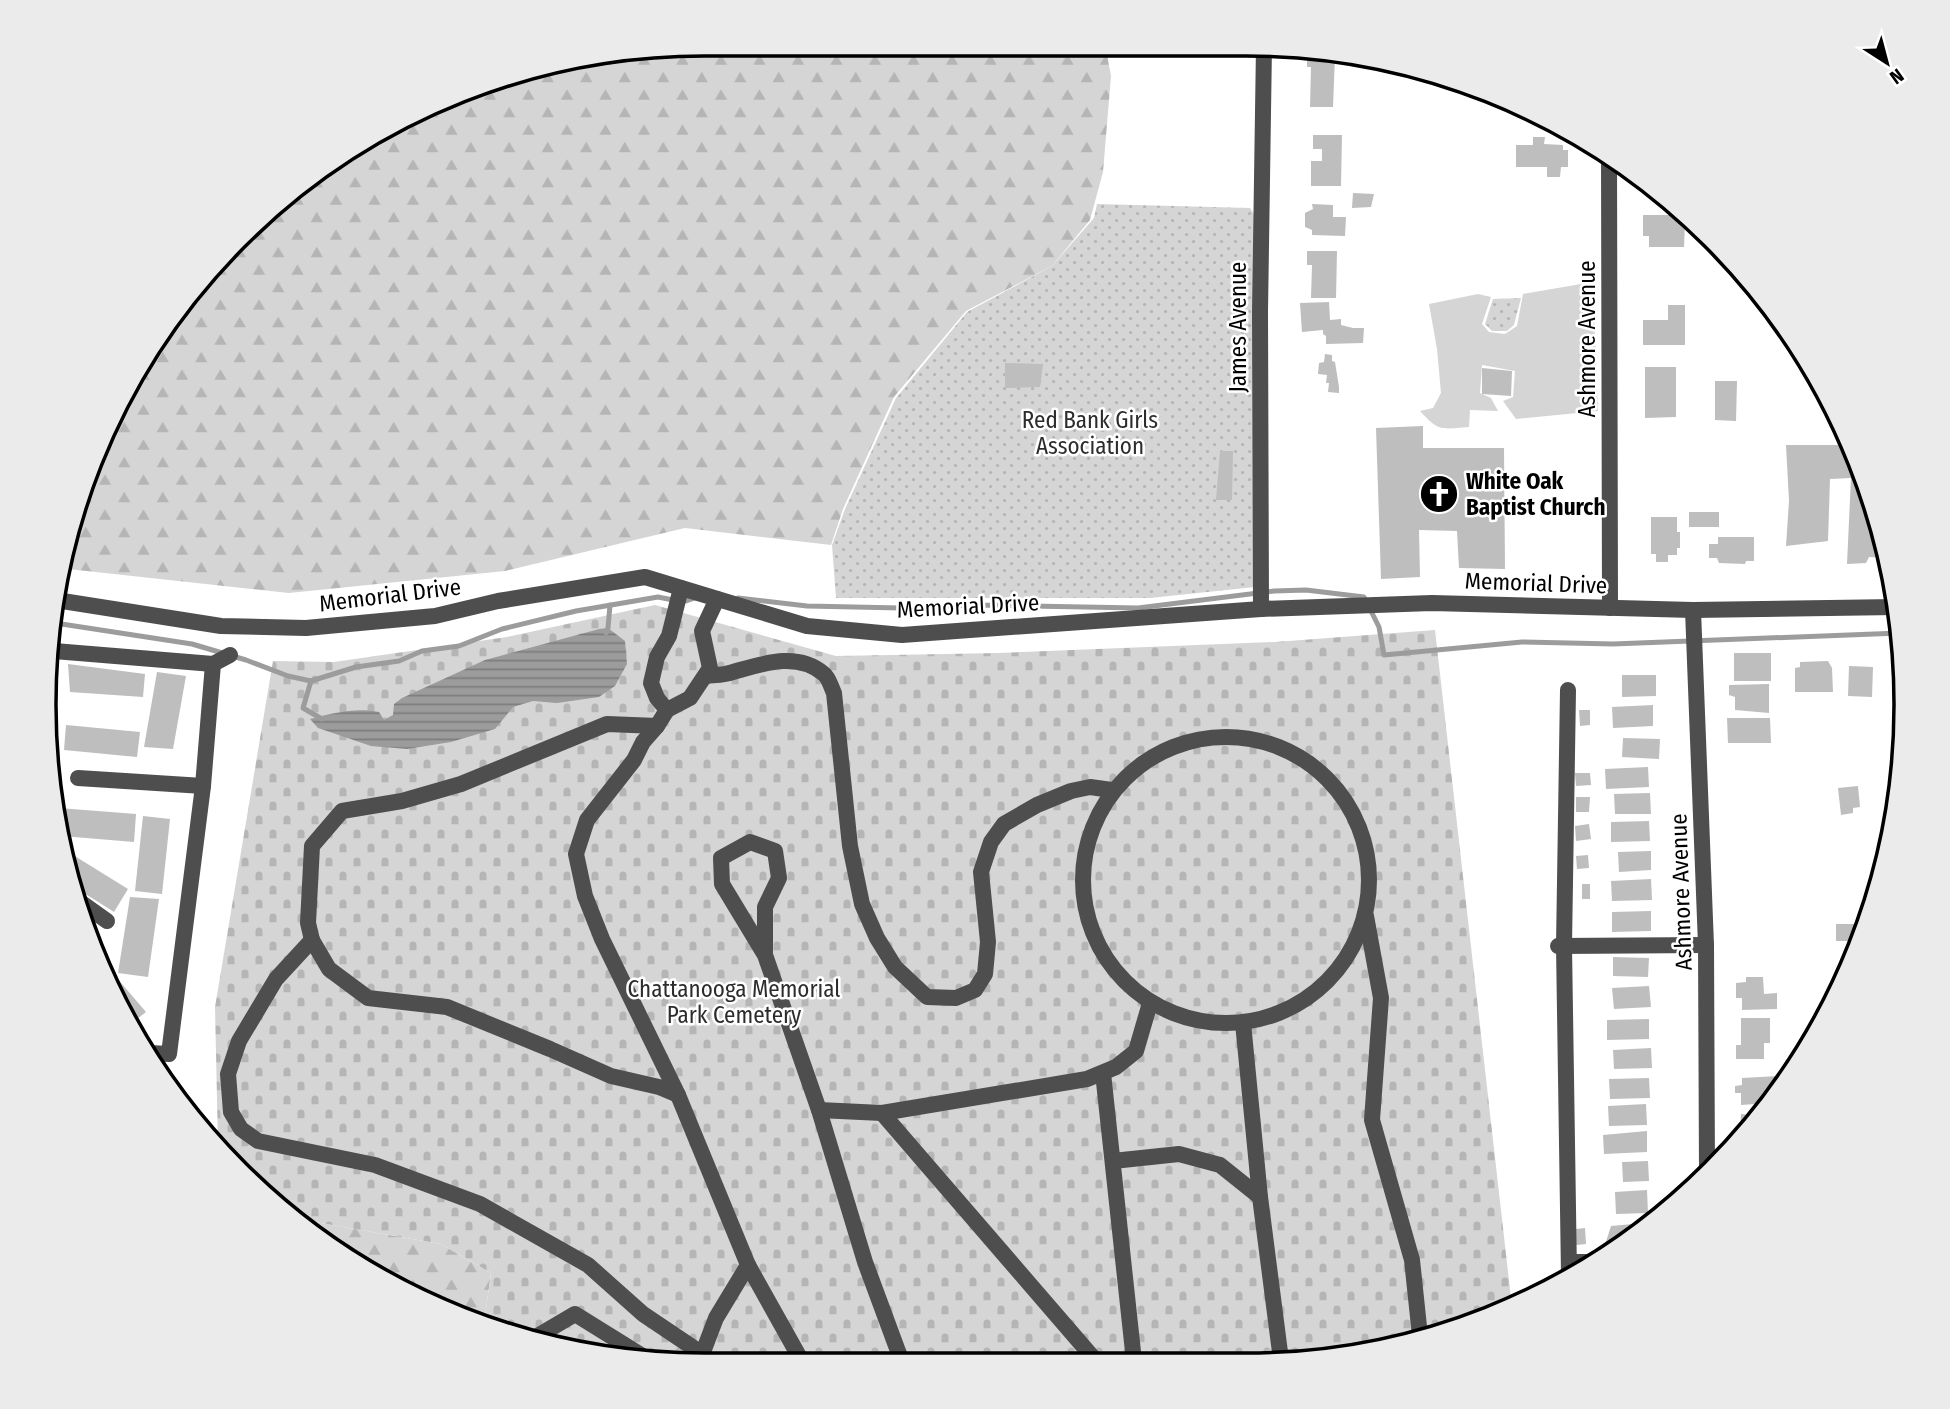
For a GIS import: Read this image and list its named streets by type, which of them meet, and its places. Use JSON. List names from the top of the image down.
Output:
{
  "streets": {
    "street": ["James Avenue", "Ashmore Avenue", "Memorial Drive"]
  },
  "crossings": [
    ["James Avenue", "Memorial Drive"],
    ["Ashmore Avenue", "Memorial Drive"]
  ],
  "parks": ["Red Bank Girls Association", "Chattanooga Memorial Park Cemetery"],
  "places": {
    "church": ["White Oak Baptist Church"]
  },
  "north": "bottom right"
}
